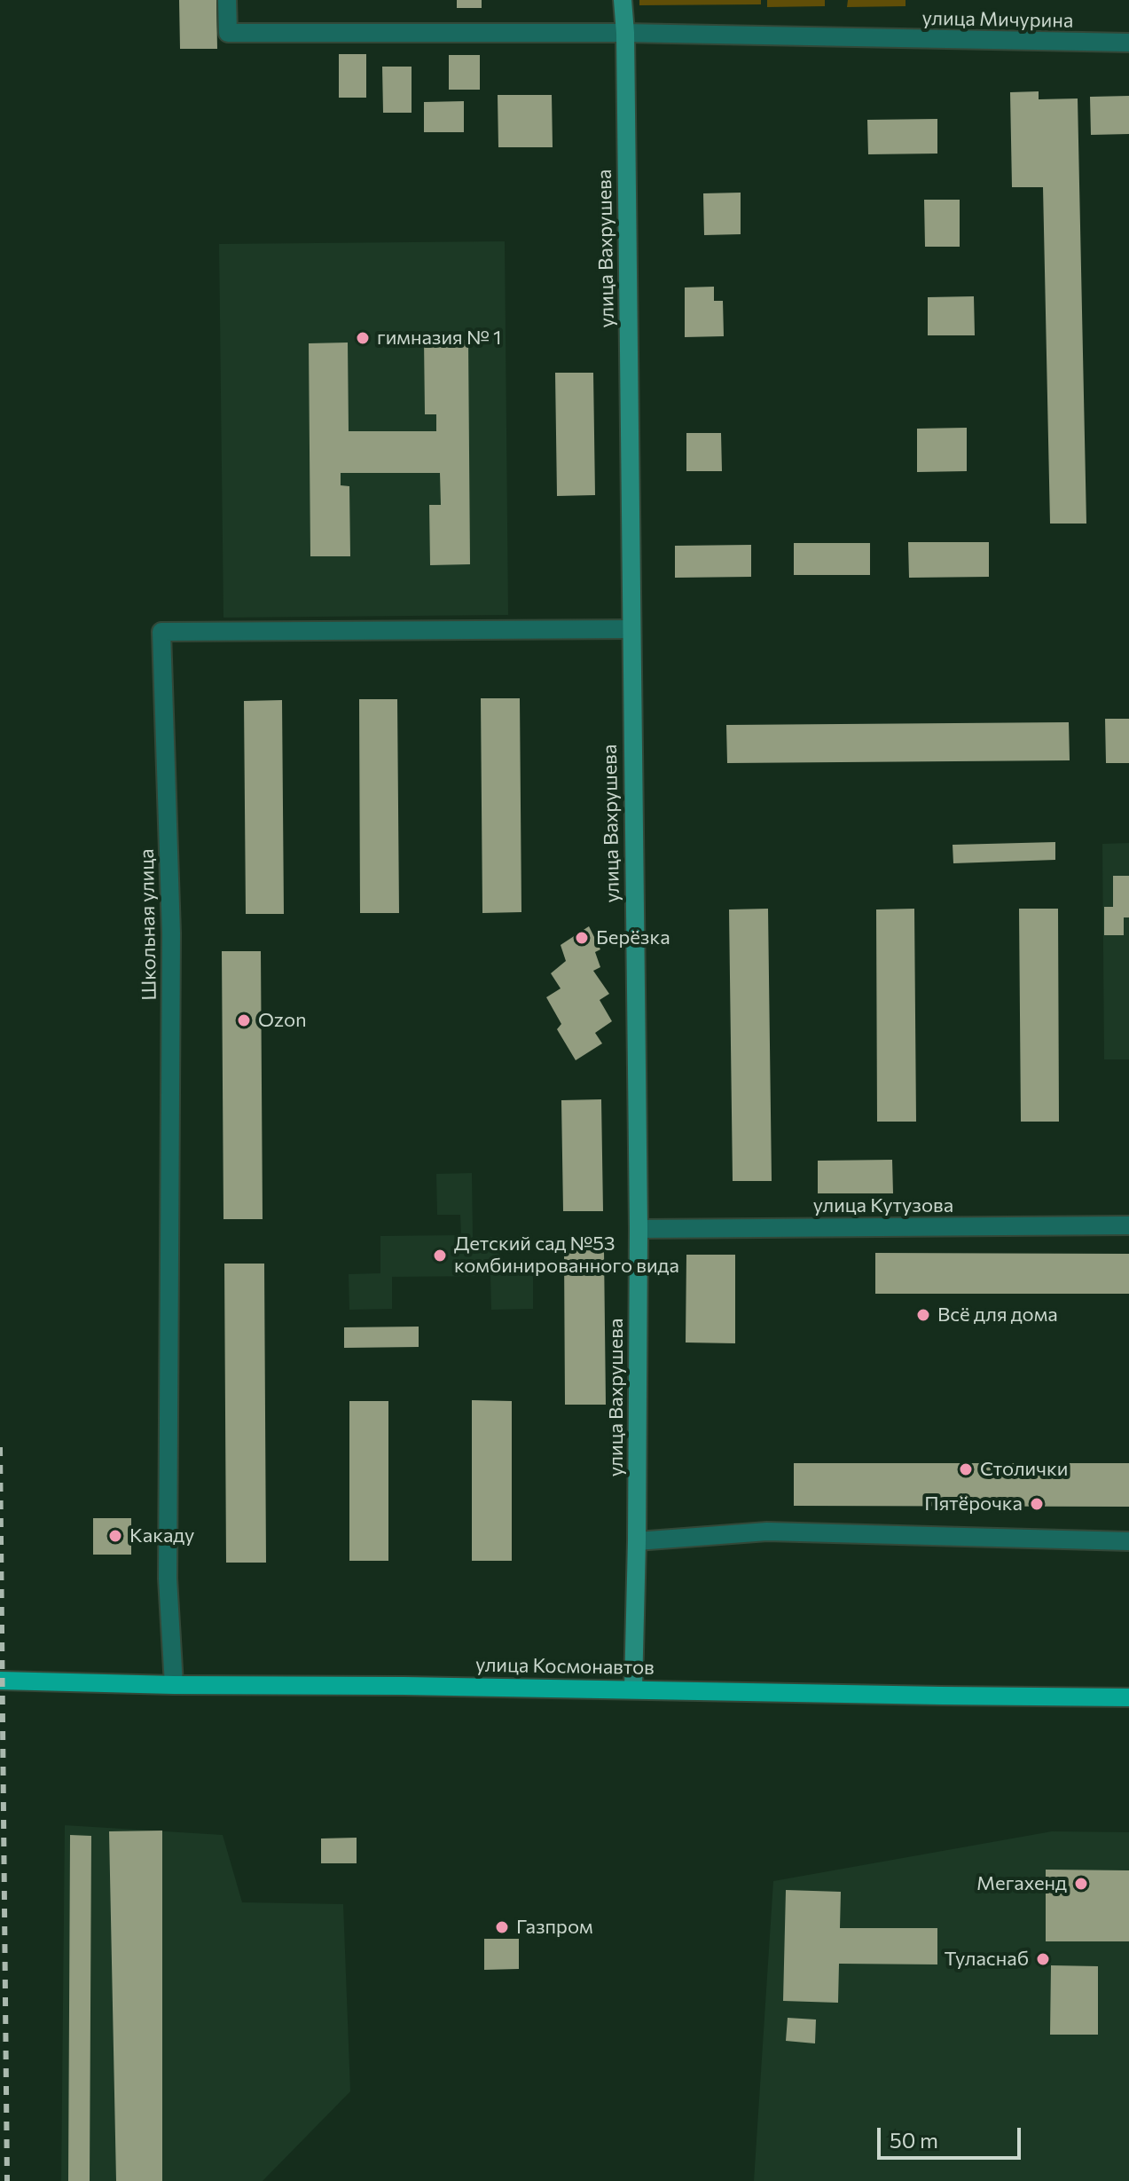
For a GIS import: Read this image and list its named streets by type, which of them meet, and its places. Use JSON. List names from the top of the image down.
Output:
{
  "streets": {
    "main road": ["улица Вахрушева", "улица Космонавтов"],
    "street": ["улица Мичурина", "Школьная улица", "улица Кутузова"]
  },
  "crossings": [
    ["улица Мичурина", "улица Вахрушева"],
    ["улица Вахрушева", "Школьная улица"],
    ["улица Вахрушева", "улица Кутузова"],
    ["улица Вахрушева", "улица Космонавтов"],
    ["Школьная улица", "улица Космонавтов"]
  ],
  "places": [
    "гимназия № 1",
    "Берёзка",
    "Ozon",
    "Детский сад №53 комбинированного вида",
    "Всё для дома",
    "Столички",
    "Пятёрочка",
    "Какаду",
    "Мегахенд",
    "Газпром",
    "Туласнаб"
  ],
  "scale_bar": "50 m"
}
